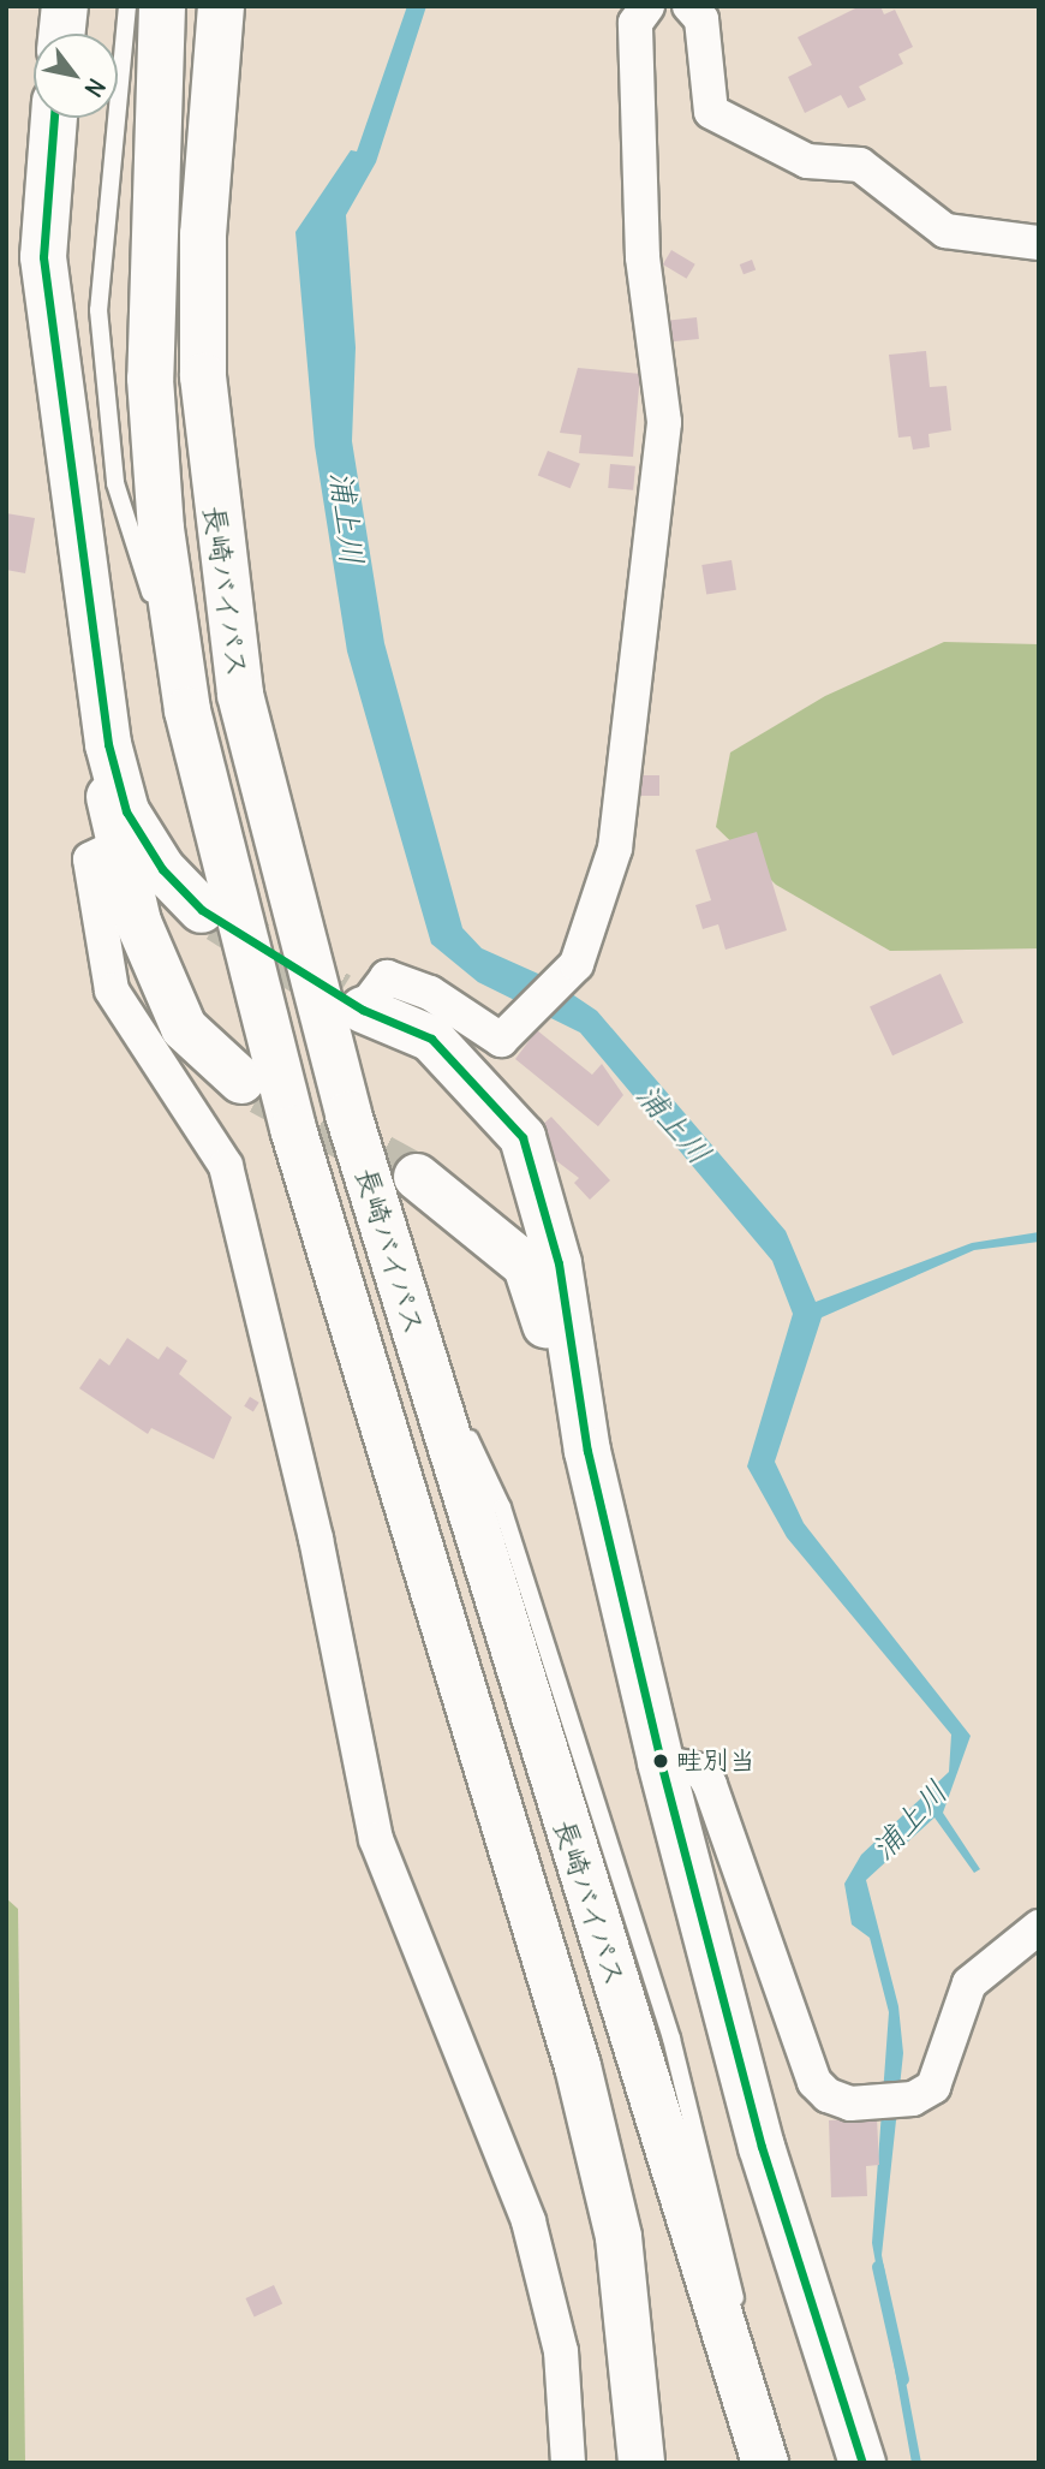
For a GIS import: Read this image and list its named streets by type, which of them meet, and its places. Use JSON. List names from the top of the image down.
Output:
{
  "streets": {
    "main road": ["長崎バイパス"]
  },
  "water": ["浦上川"],
  "places": ["畦別当"],
  "north": "bottom right"
}
